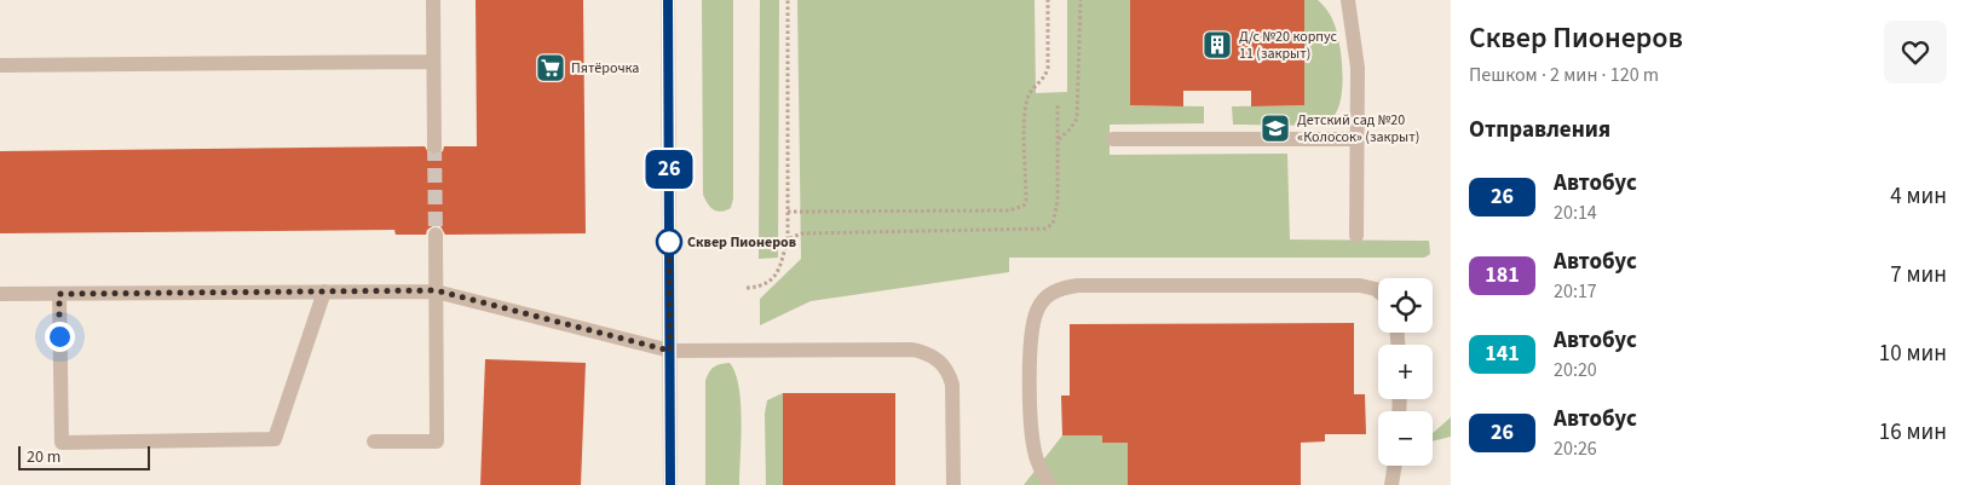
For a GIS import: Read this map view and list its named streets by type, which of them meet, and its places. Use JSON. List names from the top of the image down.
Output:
{
  "places": {
    "building": ["Д/с №20 корпус 11 (закрыт)"],
    "supermarket": ["Пятёрочка"],
    "school or university": ["Детский сад №20 «Колосок» (закрыт)"],
    "other": ["Сквер Пионеров"]
  },
  "lines": ["bus line 26"],
  "scale_bar": "20 m",
  "page": {
    "on_map": "26",
    "heading": [
      ["Сквер Пионеров", "Пешком · 2 мин · 120 m"],
      "Отправления"
    ],
    "list": [
      {
        "mark": "26",
        "name": "Автобус",
        "note": "20:14",
        "value": "4 мин"
      },
      {
        "mark": "181",
        "name": "Автобус",
        "note": "20:17",
        "value": "7 мин"
      },
      {
        "mark": "141",
        "name": "Автобус",
        "note": "20:20",
        "value": "10 мин"
      },
      {
        "mark": "26",
        "name": "Автобус",
        "note": "20:26",
        "value": "16 мин"
      }
    ],
    "map_buttons": ["+", "−"],
    "scale": "20 m"
  }
}
